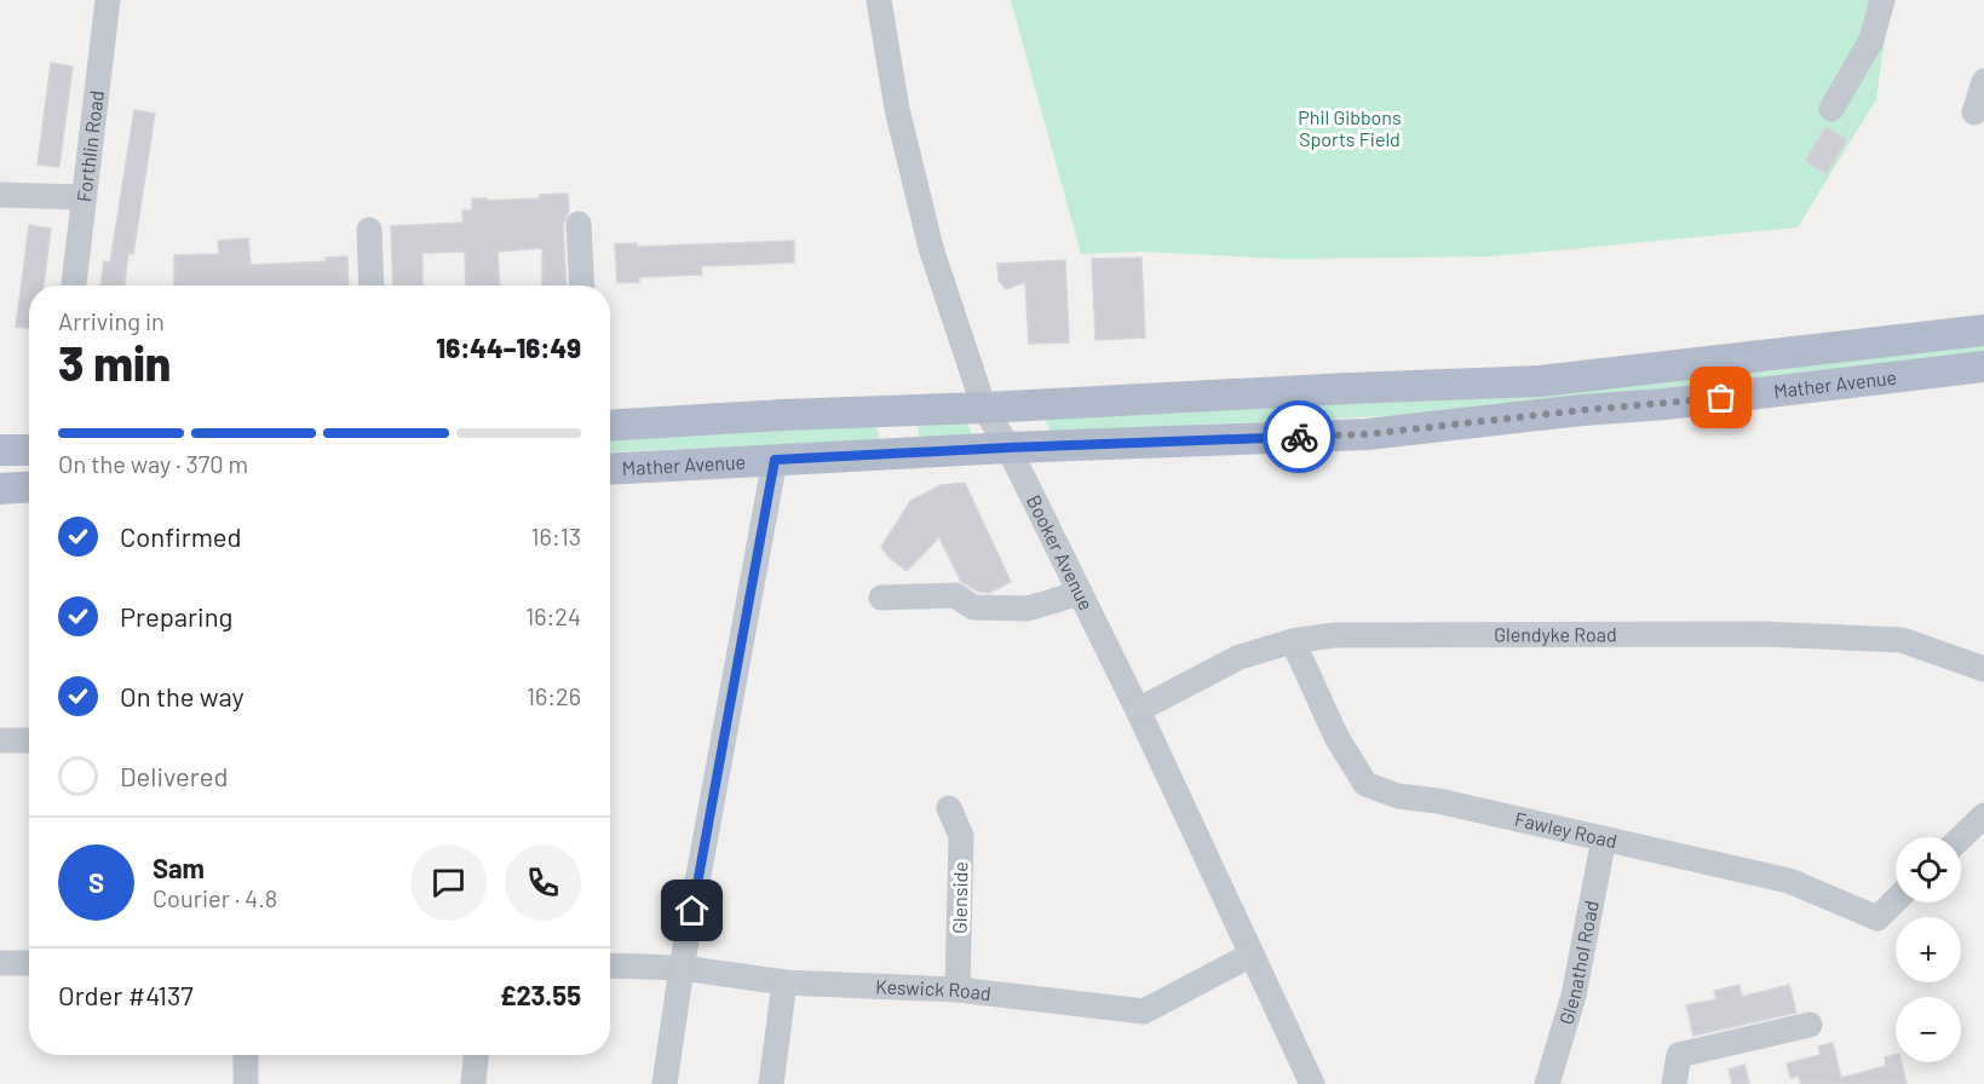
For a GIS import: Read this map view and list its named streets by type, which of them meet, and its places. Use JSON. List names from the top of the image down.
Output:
{
  "streets": {
    "main road": ["Mather Avenue"],
    "street": [
      "Forthlin Road",
      "Booker Avenue",
      "Glendyke Road",
      "Fawley Road",
      "Glenside",
      "Glenathol Road",
      "Keswick Road"
    ]
  },
  "crossings": [
    ["Mather Avenue", "Booker Avenue"],
    ["Booker Avenue", "Glendyke Road"],
    ["Booker Avenue", "Keswick Road"],
    ["Glendyke Road", "Fawley Road"],
    ["Fawley Road", "Glenathol Road"],
    ["Glenside", "Keswick Road"]
  ],
  "parks": ["Phil Gibbons Sports Field"],
  "page": {
    "heading": ["3 min", "Arriving in", "16:44–16:49"],
    "panel": [
      "Sam",
      "Courier · 4.8",
      "Order #4137",
      "£23.55"
    ],
    "bar": "On the way · 370 m",
    "list": [
      ["Confirmed", "16:13"],
      ["Preparing", "16:24"],
      ["On the way", "16:26"],
      "Delivered"
    ],
    "map_buttons": ["+", "−"],
    "round": "S"
  }
}
